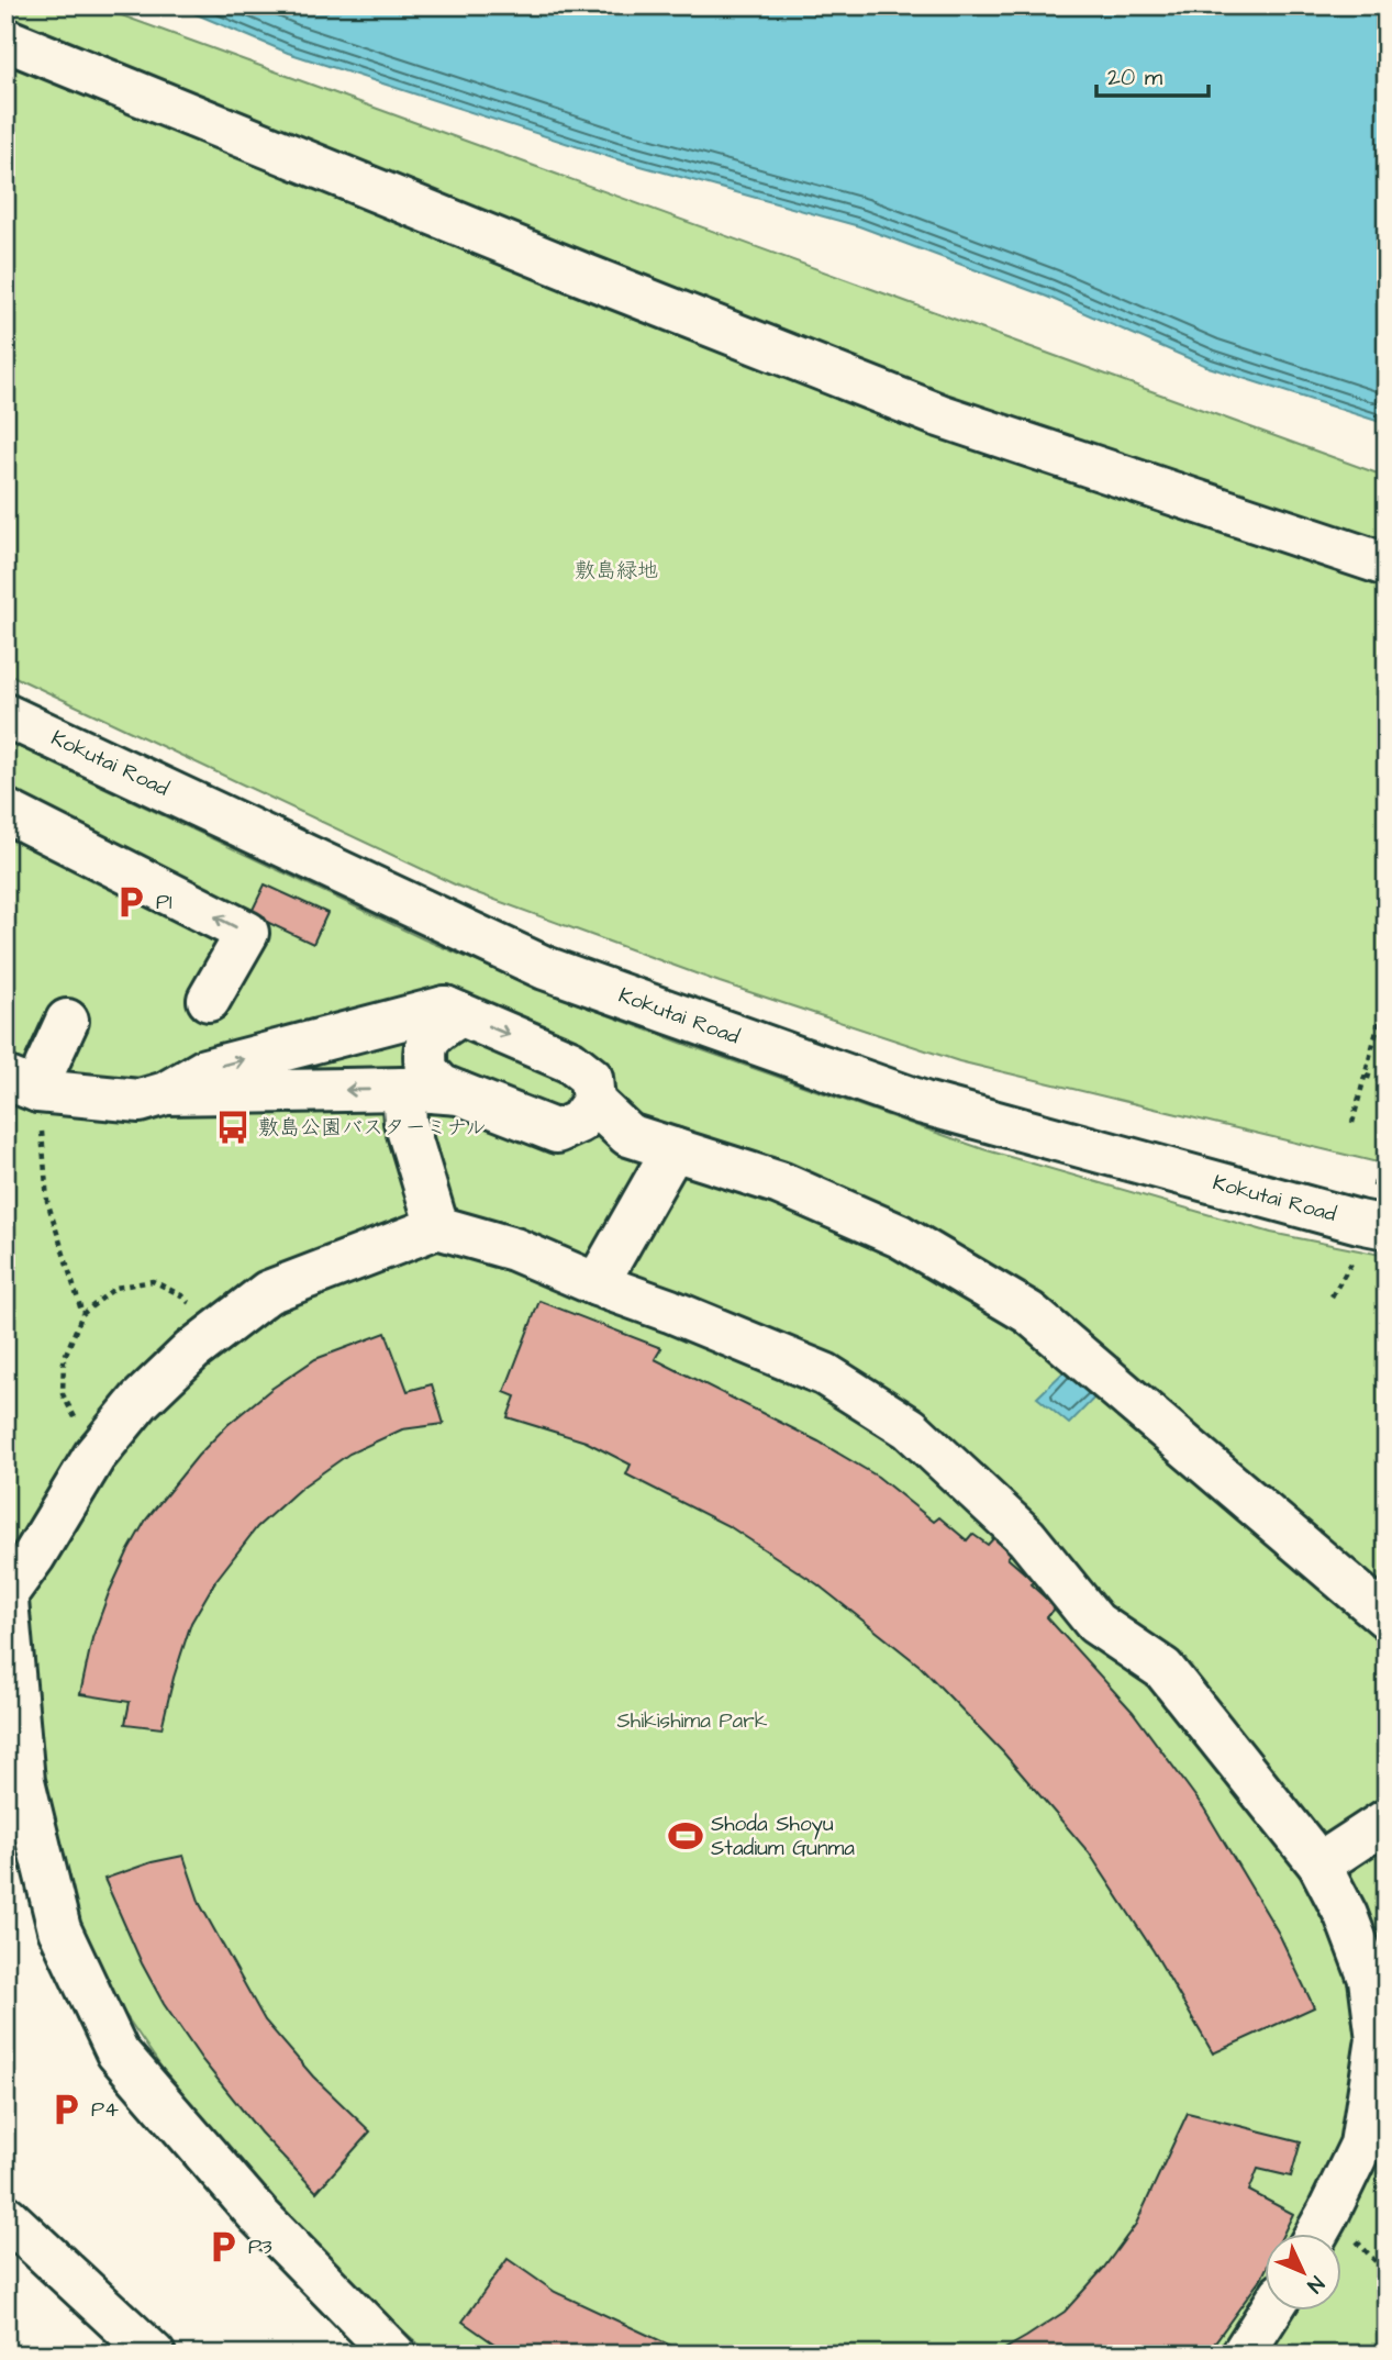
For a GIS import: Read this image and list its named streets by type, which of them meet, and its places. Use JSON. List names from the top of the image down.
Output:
{
  "streets": {
    "street": ["Kokutai Road"]
  },
  "parks": ["敷島緑地", "Shikishima Park"],
  "places": {
    "parking": ["P1", "P4", "P3"],
    "bus stop": ["敷島公園バスターミナル"],
    "sports": ["Shoda Shoyu Stadium Gunma"]
  },
  "scale_bar": "20 m",
  "north": "bottom right"
}
